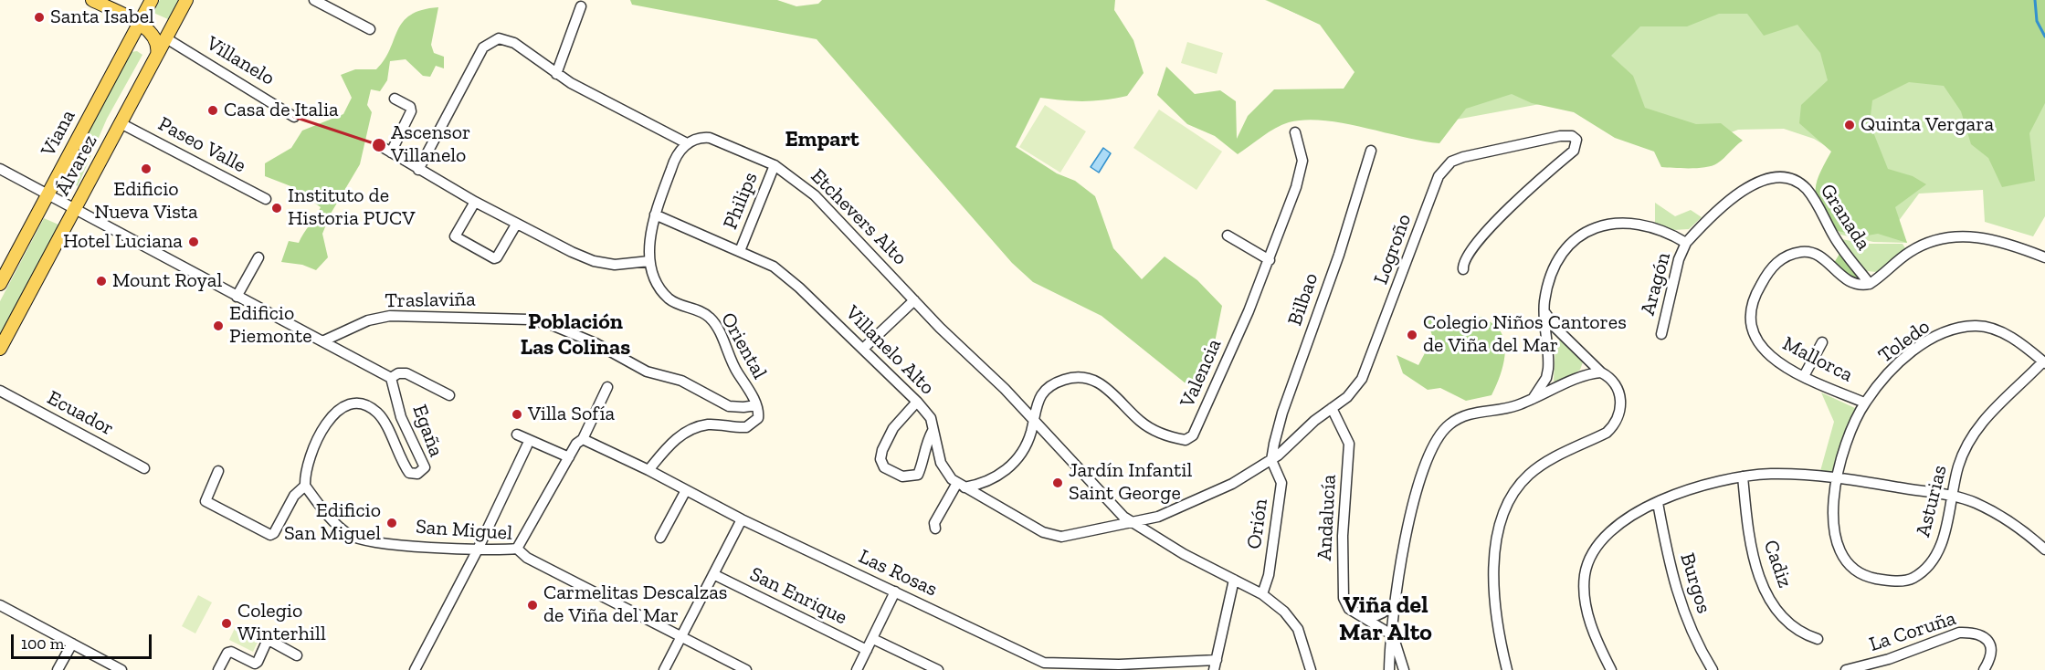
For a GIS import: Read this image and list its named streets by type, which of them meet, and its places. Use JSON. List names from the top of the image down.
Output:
{
  "streets": {
    "main road": ["Viana", "Álvarez"],
    "street": [
      "Villanelo",
      "Paseo Valle",
      "Philips",
      "Etchevers Alto",
      "Granada",
      "Logroño",
      "Aragón",
      "Bilbao",
      "Traslaviña",
      "Toledo",
      "Oriental",
      "Villanelo Alto",
      "Mallorca",
      "Valencia",
      "Ecuador",
      "Egaña",
      "Asturias",
      "Andalucía",
      "Orión",
      "San Miguel",
      "Cadiz",
      "Las Rosas",
      "Burgos",
      "San Enrique",
      "La Coruña"
    ]
  },
  "crossings": [
    ["Villanelo", "Álvarez"],
    ["Paseo Valle", "Álvarez"],
    ["Philips", "Etchevers Alto"],
    ["Philips", "Villanelo Alto"],
    ["Etchevers Alto", "Logroño"],
    ["Etchevers Alto", "Oriental"],
    ["Etchevers Alto", "Villanelo Alto"],
    ["Etchevers Alto", "Valencia"],
    ["Etchevers Alto", "Orión"],
    ["Granada", "Aragón"],
    ["Granada", "Mallorca"],
    ["Logroño", "Bilbao"],
    ["Logroño", "Villanelo Alto"],
    ["Logroño", "Andalucía"],
    ["Logroño", "Orión"],
    ["Bilbao", "Orión"],
    ["Traslaviña", "Oriental"],
    ["Toledo", "Mallorca"],
    ["Toledo", "Asturias"],
    ["Oriental", "Villanelo Alto"],
    ["Villanelo Alto", "Valencia"],
    ["Egaña", "San Miguel"]
  ],
  "districts": ["Empart", "Población Las Colinas", "Viña del Mar Alto"],
  "places": [
    "Santa Isabel",
    "Casa de Italia",
    "Quinta Vergara",
    "Ascensor Villanelo",
    "Edificio Nueva Vista",
    "Instituto de Historia PUCV",
    "Hotel Luciana",
    "Mount Royal",
    "Edificio Piemonte",
    "Colegio Niños Cantores de Viña del Mar",
    "Villa Sofía",
    "Jardín Infantil Saint George",
    "Edificio San Miguel",
    "Carmelitas Descalzas de Viña del Mar",
    "Colegio Winterhill"
  ],
  "scale_bar": "100 m"
}
